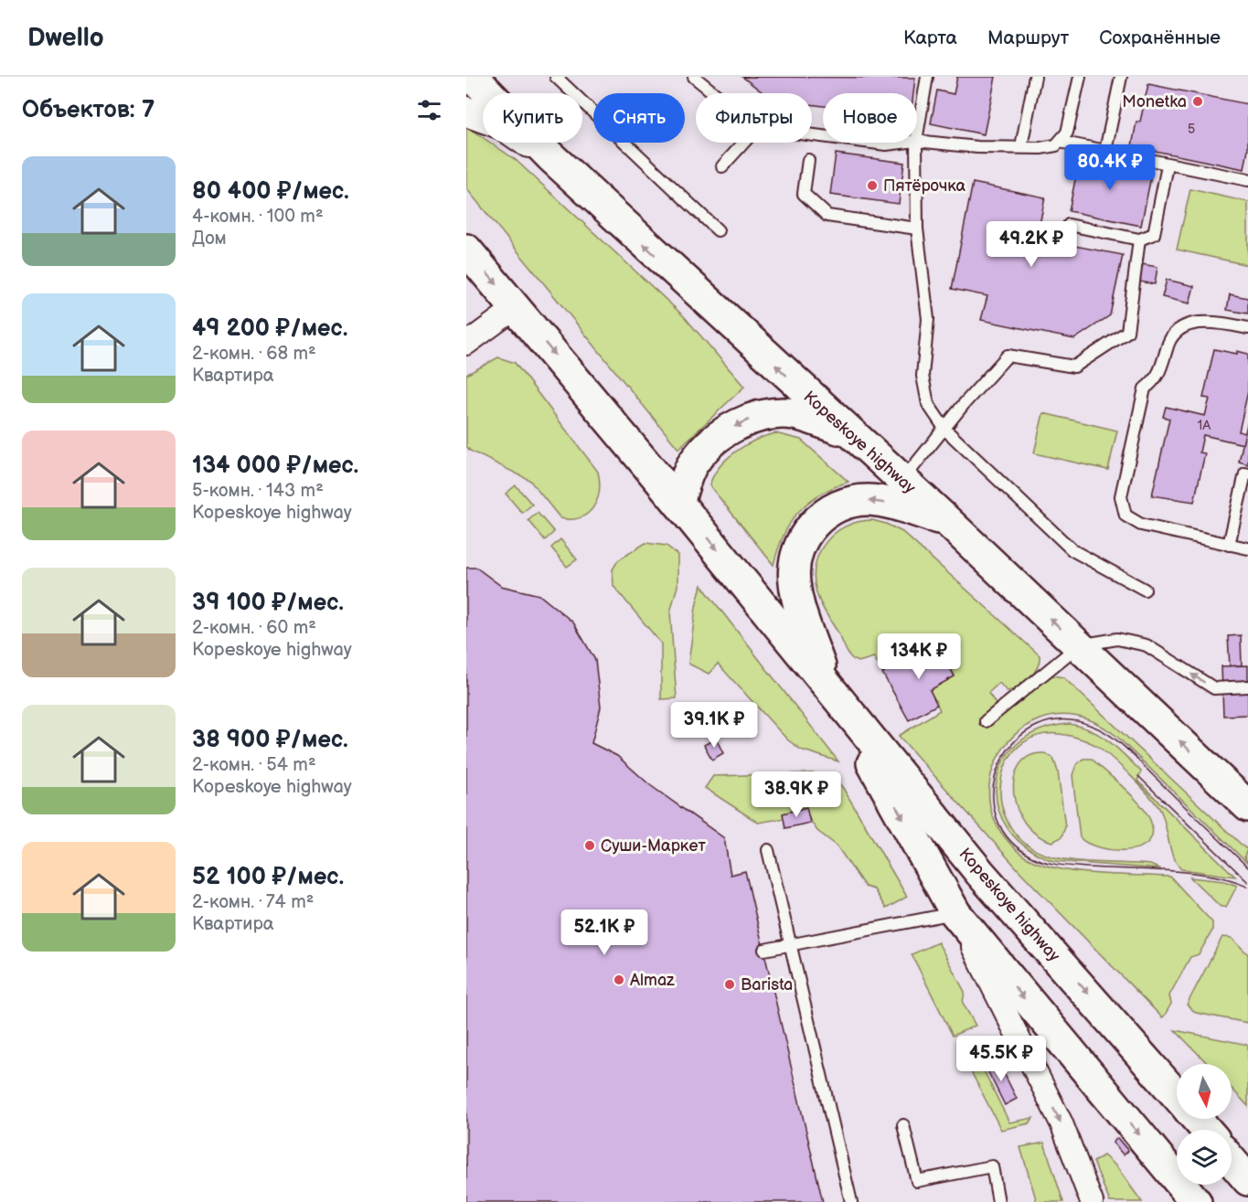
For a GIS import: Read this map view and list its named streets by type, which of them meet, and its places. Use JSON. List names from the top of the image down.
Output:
{
  "streets": {
    "main road": ["Kopeskoye highway"]
  },
  "places": [
    "Monetka",
    "Пятёрочка",
    "Суши-Маркет",
    "Almaz",
    "Barista"
  ],
  "house_numbers": ["5", "1А"],
  "north": "bottom",
  "page": {
    "header": "Dwello",
    "nav": ["Карта", "Маршрут", "Сохранённые"],
    "heading": "Объектов: 7",
    "chip": [
      "Купить",
      "Снять",
      "Фильтры",
      "Новое"
    ],
    "list": [
      {
        "name": "80 400 ₽/мес.",
        "note": "4-комн. · 100 m² · Дом"
      },
      {
        "name": "49 200 ₽/мес.",
        "note": "2-комн. · 68 m² · Квартира"
      },
      {
        "name": "134 000 ₽/мес.",
        "note": "5-комн. · 143 m² · Kopeskoye highway"
      },
      {
        "name": "39 100 ₽/мес.",
        "note": "2-комн. · 60 m² · Kopeskoye highway"
      },
      {
        "name": "38 900 ₽/мес.",
        "note": "2-комн. · 54 m² · Kopeskoye highway"
      },
      {
        "name": "52 100 ₽/мес.",
        "note": "2-комн. · 74 m² · Квартира"
      }
    ],
    "price": [
      "80.4K ₽",
      "49.2K ₽",
      "134K ₽",
      "39.1K ₽",
      "38.9K ₽",
      "52.1K ₽",
      "45.5K ₽"
    ]
  }
}
